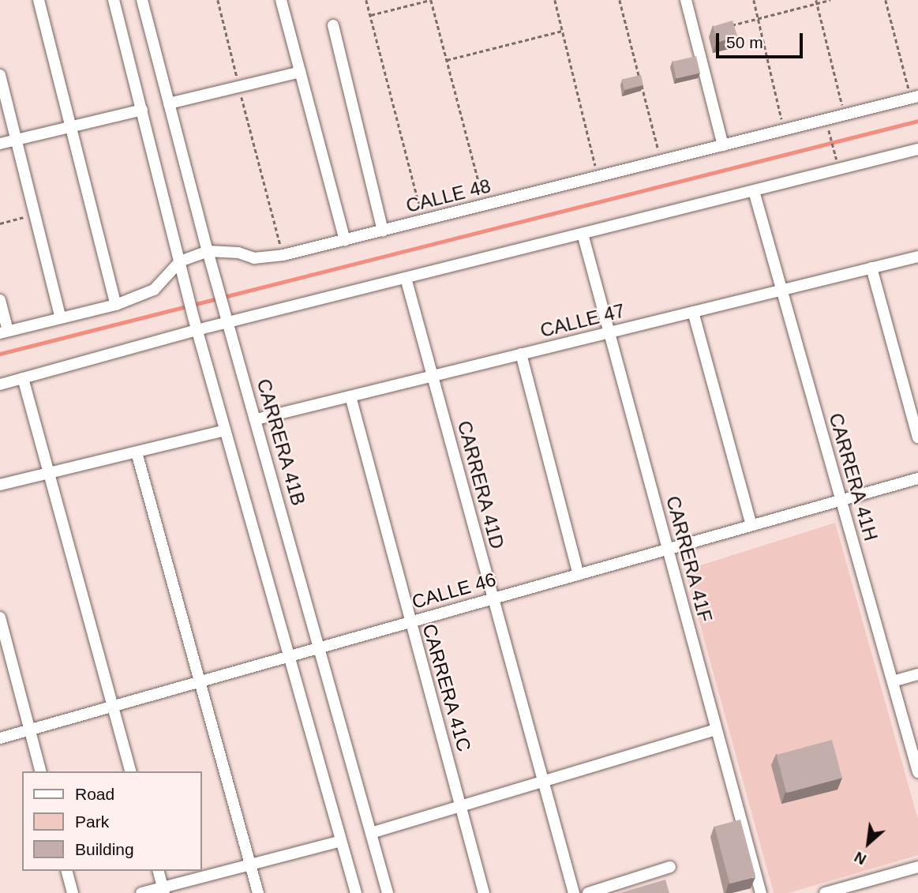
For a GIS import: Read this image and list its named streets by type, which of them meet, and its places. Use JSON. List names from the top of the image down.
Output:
{
  "streets": {
    "street": [
      "CALLE 48",
      "CALLE 47",
      "CARRERA 41B",
      "CARRERA 41H",
      "CARRERA 41D",
      "CARRERA 41F",
      "CALLE 46",
      "CARRERA 41C"
    ]
  },
  "crossings": [
    ["CALLE 48", "CARRERA 41B"],
    ["CALLE 47", "CARRERA 41B"],
    ["CALLE 47", "CARRERA 41H"],
    ["CALLE 47", "CARRERA 41D"],
    ["CALLE 47", "CARRERA 41F"],
    ["CALLE 47", "CARRERA 41C"],
    ["CARRERA 41B", "CALLE 46"],
    ["CARRERA 41H", "CALLE 46"],
    ["CARRERA 41D", "CALLE 46"],
    ["CARRERA 41F", "CALLE 46"],
    ["CALLE 46", "CARRERA 41C"]
  ],
  "legend": ["Road", "Park", "Building"],
  "scale_bar": "50 m",
  "north": "bottom left"
}
